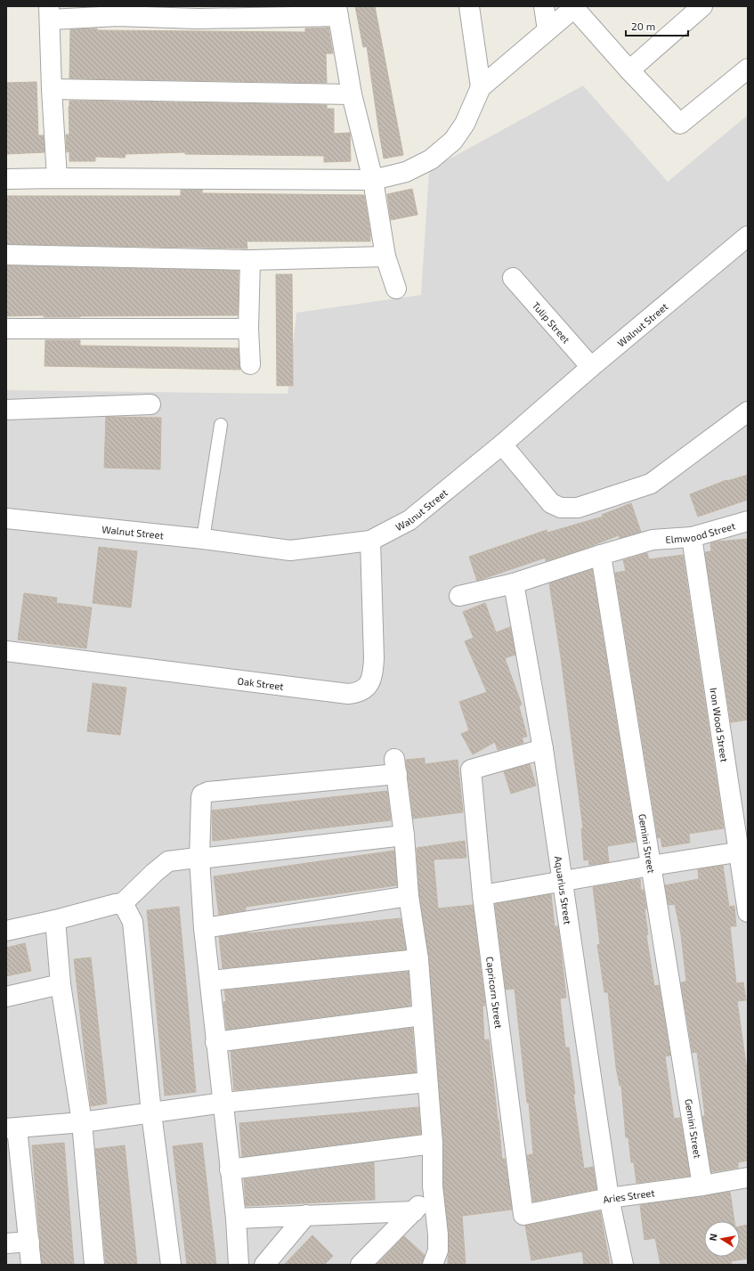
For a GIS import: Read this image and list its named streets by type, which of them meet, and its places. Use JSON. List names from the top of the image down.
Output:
{
  "streets": {
    "street": [
      "Tulip Street",
      "Walnut Street",
      "Elmwood Street",
      "Oak Street",
      "Iron Wood Street",
      "Gemini Street",
      "Aquarius Street",
      "Capricorn Street",
      "Aries Street"
    ]
  },
  "crossings": [
    ["Tulip Street", "Walnut Street"],
    ["Walnut Street", "Oak Street"],
    ["Elmwood Street", "Iron Wood Street"],
    ["Elmwood Street", "Gemini Street"],
    ["Gemini Street", "Aries Street"],
    ["Aquarius Street", "Capricorn Street"],
    ["Aquarius Street", "Aries Street"],
    ["Capricorn Street", "Aries Street"]
  ],
  "scale_bar": "20 m",
  "north": "left"
}
